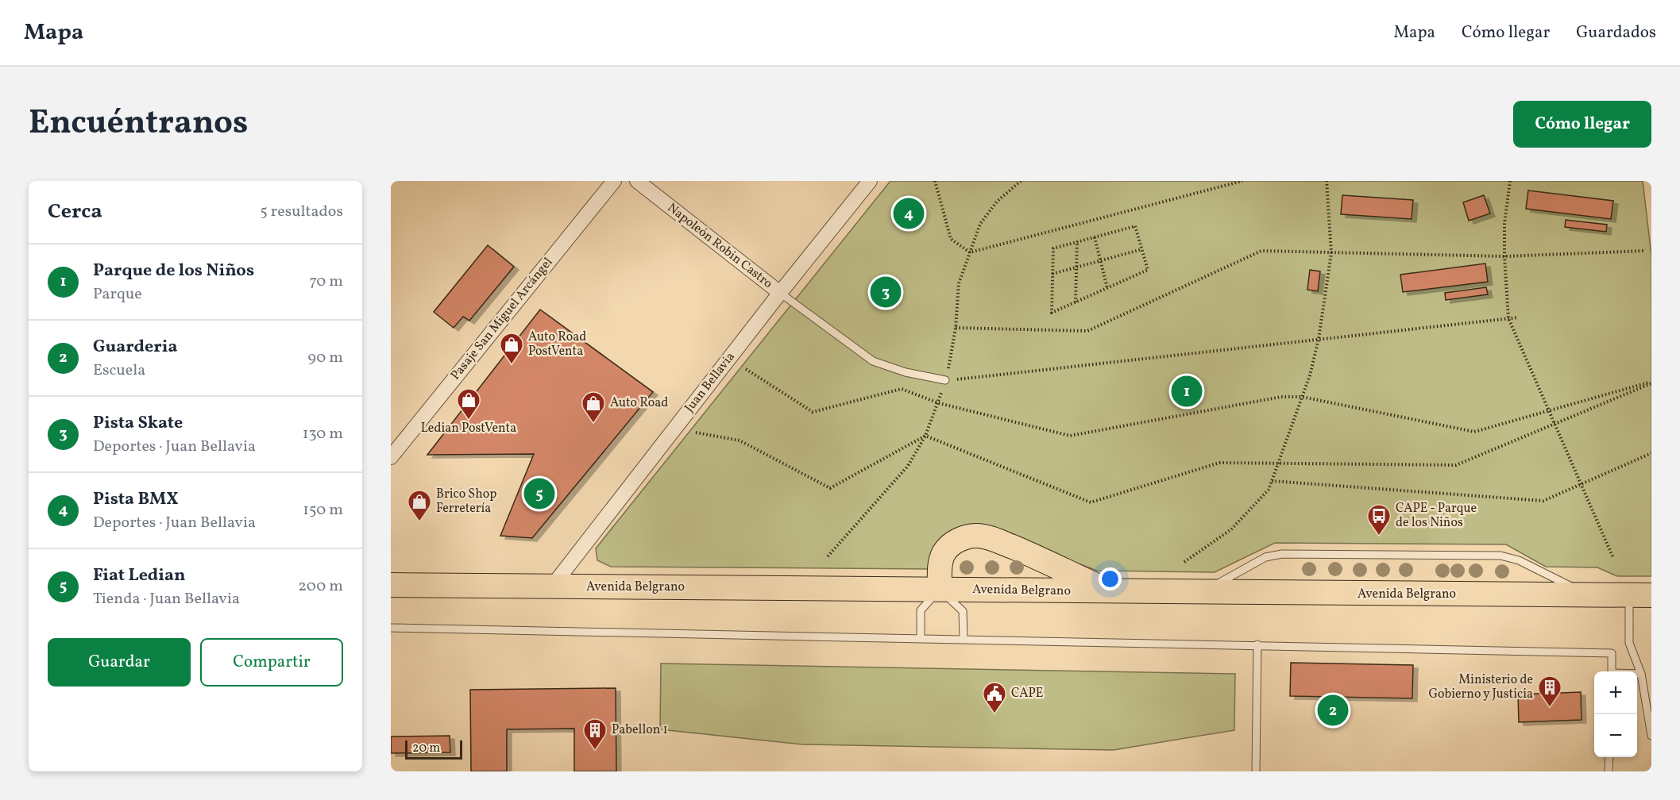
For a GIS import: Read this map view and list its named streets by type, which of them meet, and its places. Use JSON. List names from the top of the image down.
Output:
{
  "streets": {
    "main road": ["Avenida Belgrano"],
    "street": ["Napoleón Robin Castro", "Pasaje San Miguel Arcángel", "Juan Bellavia"]
  },
  "crossings": [
    ["Napoleón Robin Castro", "Juan Bellavia"],
    ["Juan Bellavia", "Avenida Belgrano"]
  ],
  "places": {
    "shop": [
      "Auto Road PostVenta",
      "Ledian PostVenta",
      "Auto Road",
      "Brico Shop Ferretería"
    ],
    "bus stop": ["CAPE - Parque de los Niños"],
    "building": ["Ministerio de Gobierno y Justicia", "Pabellon 1"],
    "public building": ["CAPE"]
  },
  "scale_bar": "20 m",
  "page": {
    "header": "Mapa",
    "nav": ["Mapa", "Cómo llegar", "Guardados"],
    "title": "Encuéntranos",
    "buttons": [
      "Cómo llegar",
      ["Guardar", "Compartir"]
    ],
    "heading": ["Cerca", "5 resultados"],
    "pins": [
      "4",
      "3",
      "1",
      "5",
      "2"
    ],
    "list": [
      {
        "mark": "1",
        "name": "Parque de los Niños",
        "note": "Parque",
        "value": "70 m"
      },
      {
        "mark": "2",
        "name": "Guarderia",
        "note": "Escuela",
        "value": "90 m"
      },
      {
        "mark": "3",
        "name": "Pista Skate",
        "note": "Deportes · Juan Bellavia",
        "value": "130 m"
      },
      {
        "mark": "4",
        "name": "Pista BMX",
        "note": "Deportes · Juan Bellavia",
        "value": "150 m"
      },
      {
        "mark": "5",
        "name": "Fiat Ledian",
        "note": "Tienda · Juan Bellavia",
        "value": "200 m"
      }
    ],
    "map_buttons": ["+", "−"],
    "scale": "20 m"
  }
}
